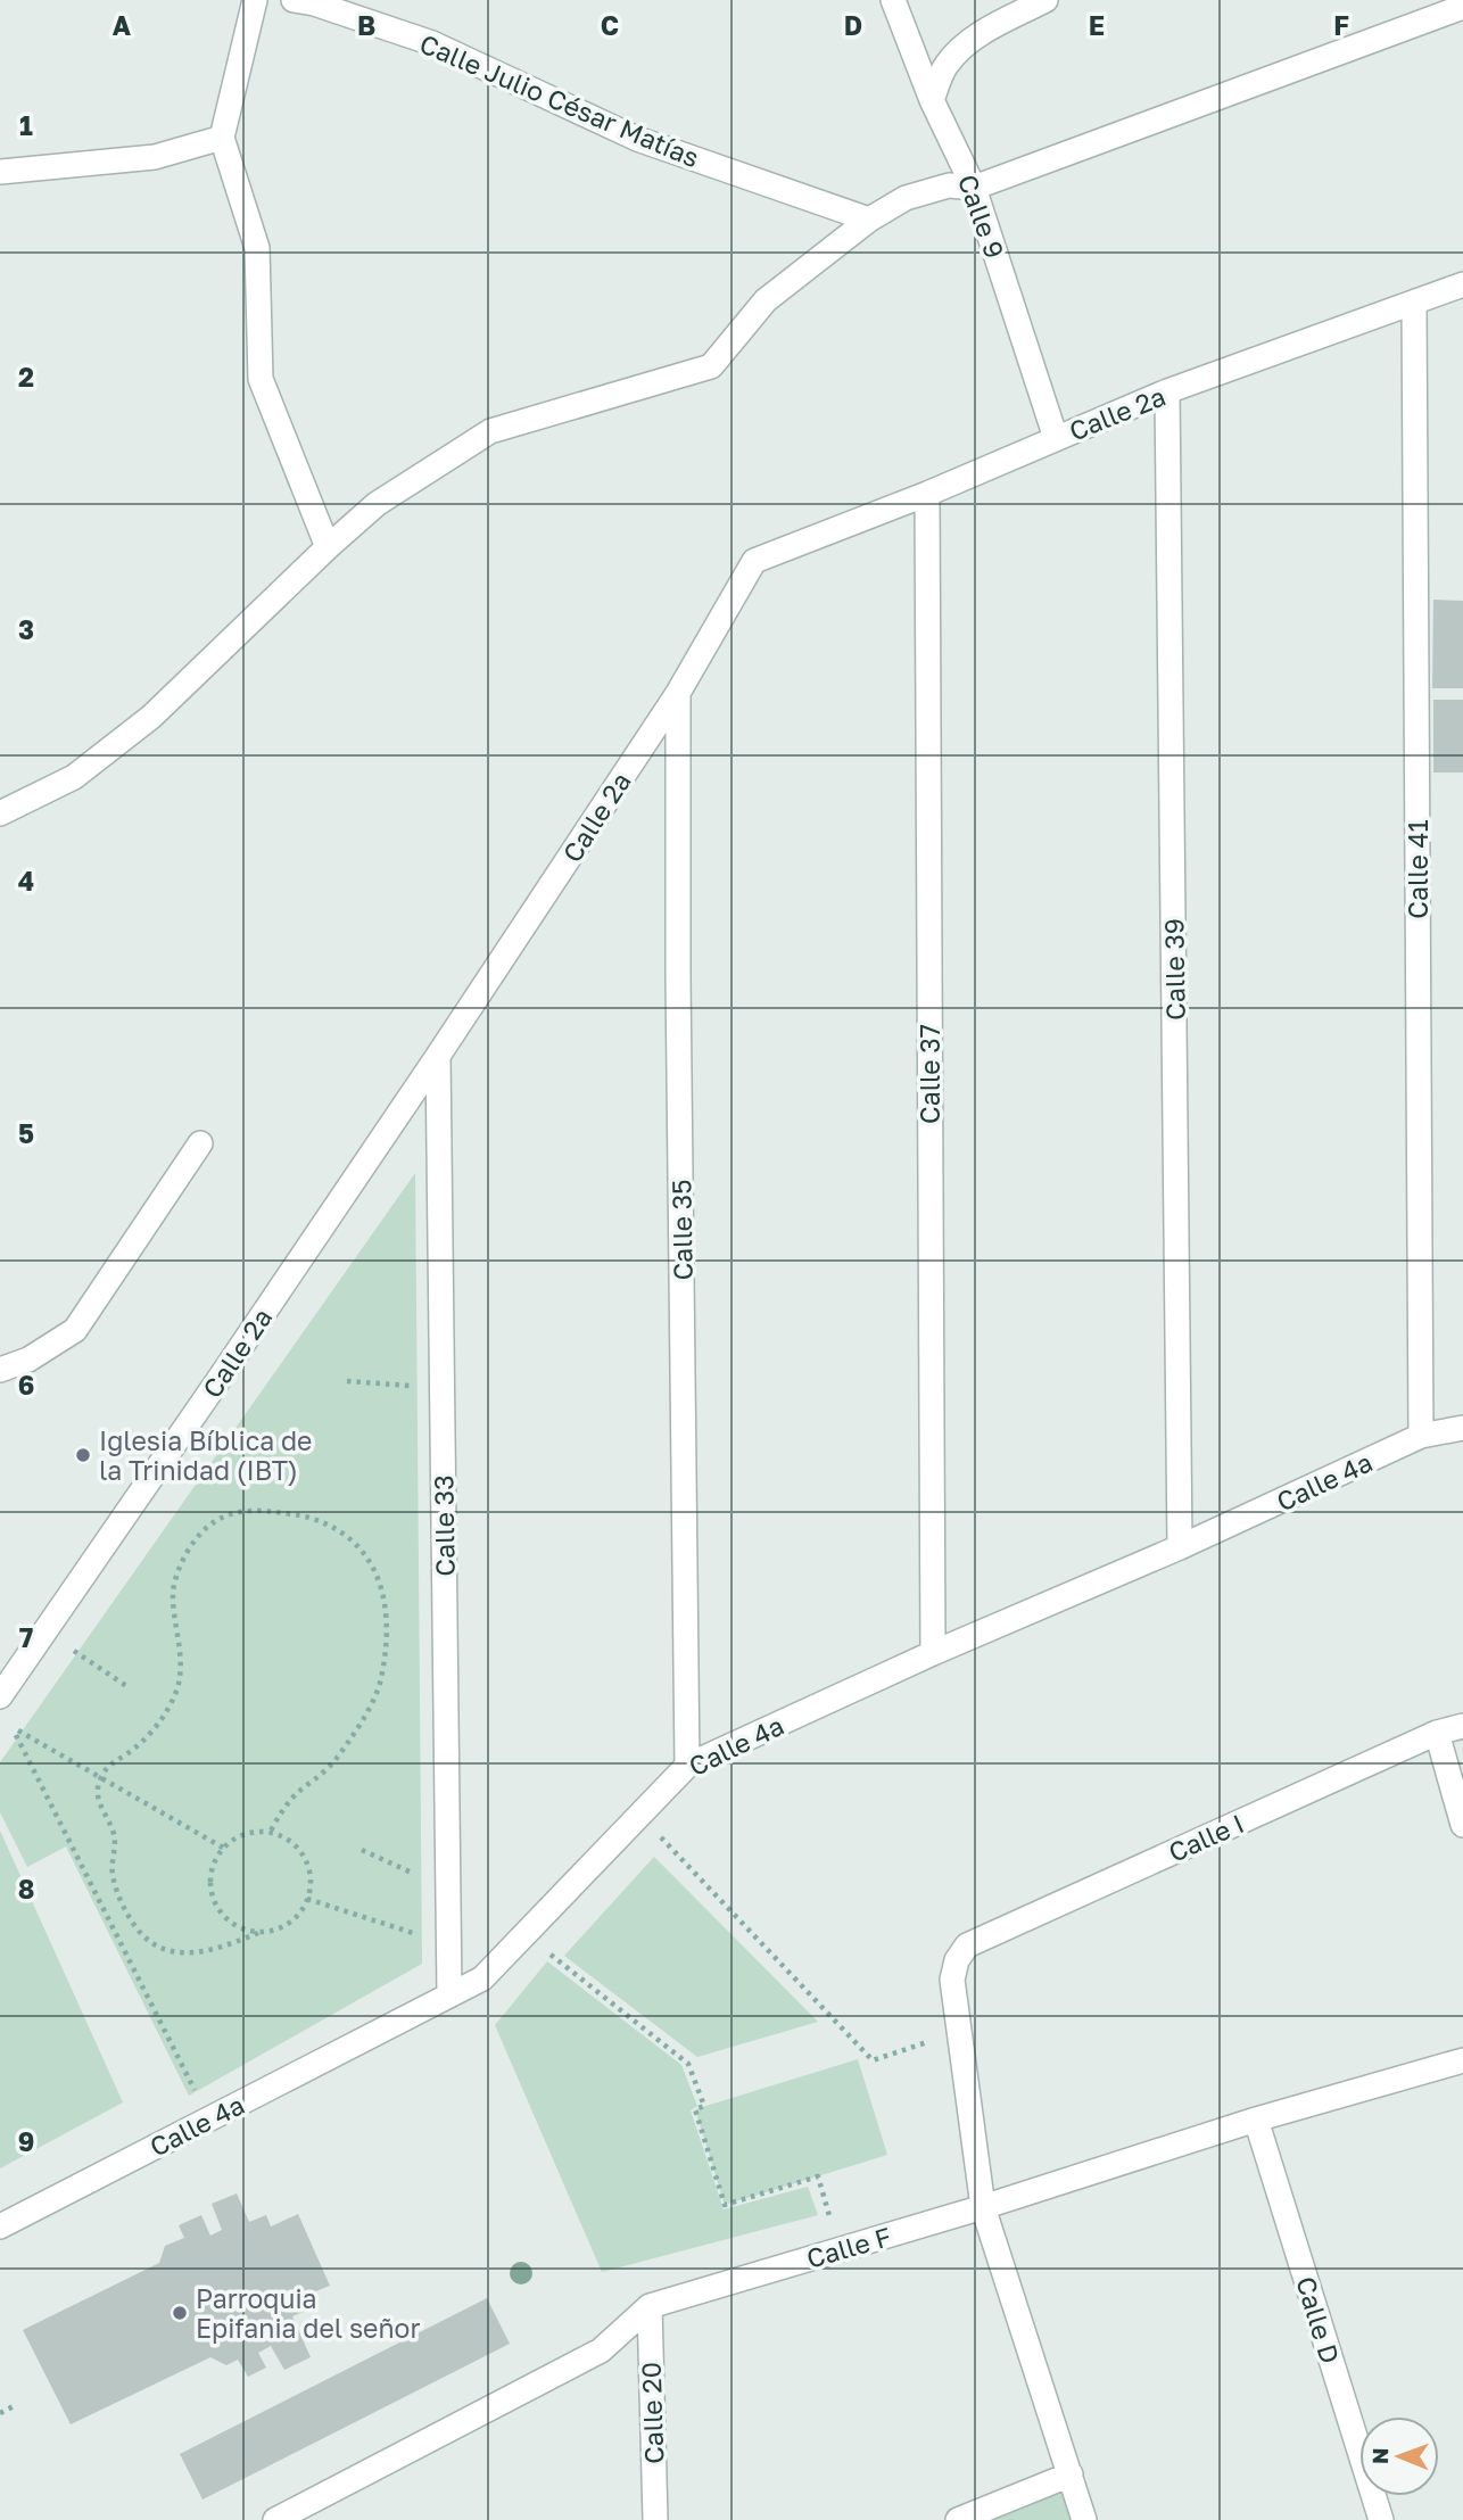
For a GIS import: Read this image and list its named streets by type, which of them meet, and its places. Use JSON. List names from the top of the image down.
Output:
{
  "streets": {
    "street": [
      "Calle Julio César Matías",
      "Calle 9",
      "Calle 2a",
      "Calle 41",
      "Calle 39",
      "Calle 37",
      "Calle 35",
      "Calle 4a",
      "Calle 33",
      "Calle I",
      "Calle F",
      "Calle D",
      "Calle 20"
    ]
  },
  "crossings": [
    ["Calle 9", "Calle 2a"],
    ["Calle 2a", "Calle 41"],
    ["Calle 2a", "Calle 39"],
    ["Calle 2a", "Calle 37"],
    ["Calle 2a", "Calle 35"],
    ["Calle 2a", "Calle 33"],
    ["Calle 41", "Calle 4a"],
    ["Calle 39", "Calle 4a"],
    ["Calle 37", "Calle 4a"],
    ["Calle 35", "Calle 4a"],
    ["Calle 4a", "Calle 33"],
    ["Calle F", "Calle D"],
    ["Calle F", "Calle 20"]
  ],
  "places": ["Iglesia Bíblica de la Trinidad (IBT)", "Parroquia Epifania del señor"],
  "north": "left",
  "grid": {
    "columns": [
      "A",
      "B",
      "C",
      "D",
      "E",
      "F"
    ],
    "rows": [
      "1",
      "2",
      "3",
      "4",
      "5",
      "6",
      "7",
      "8",
      "9"
    ]
  }
}
